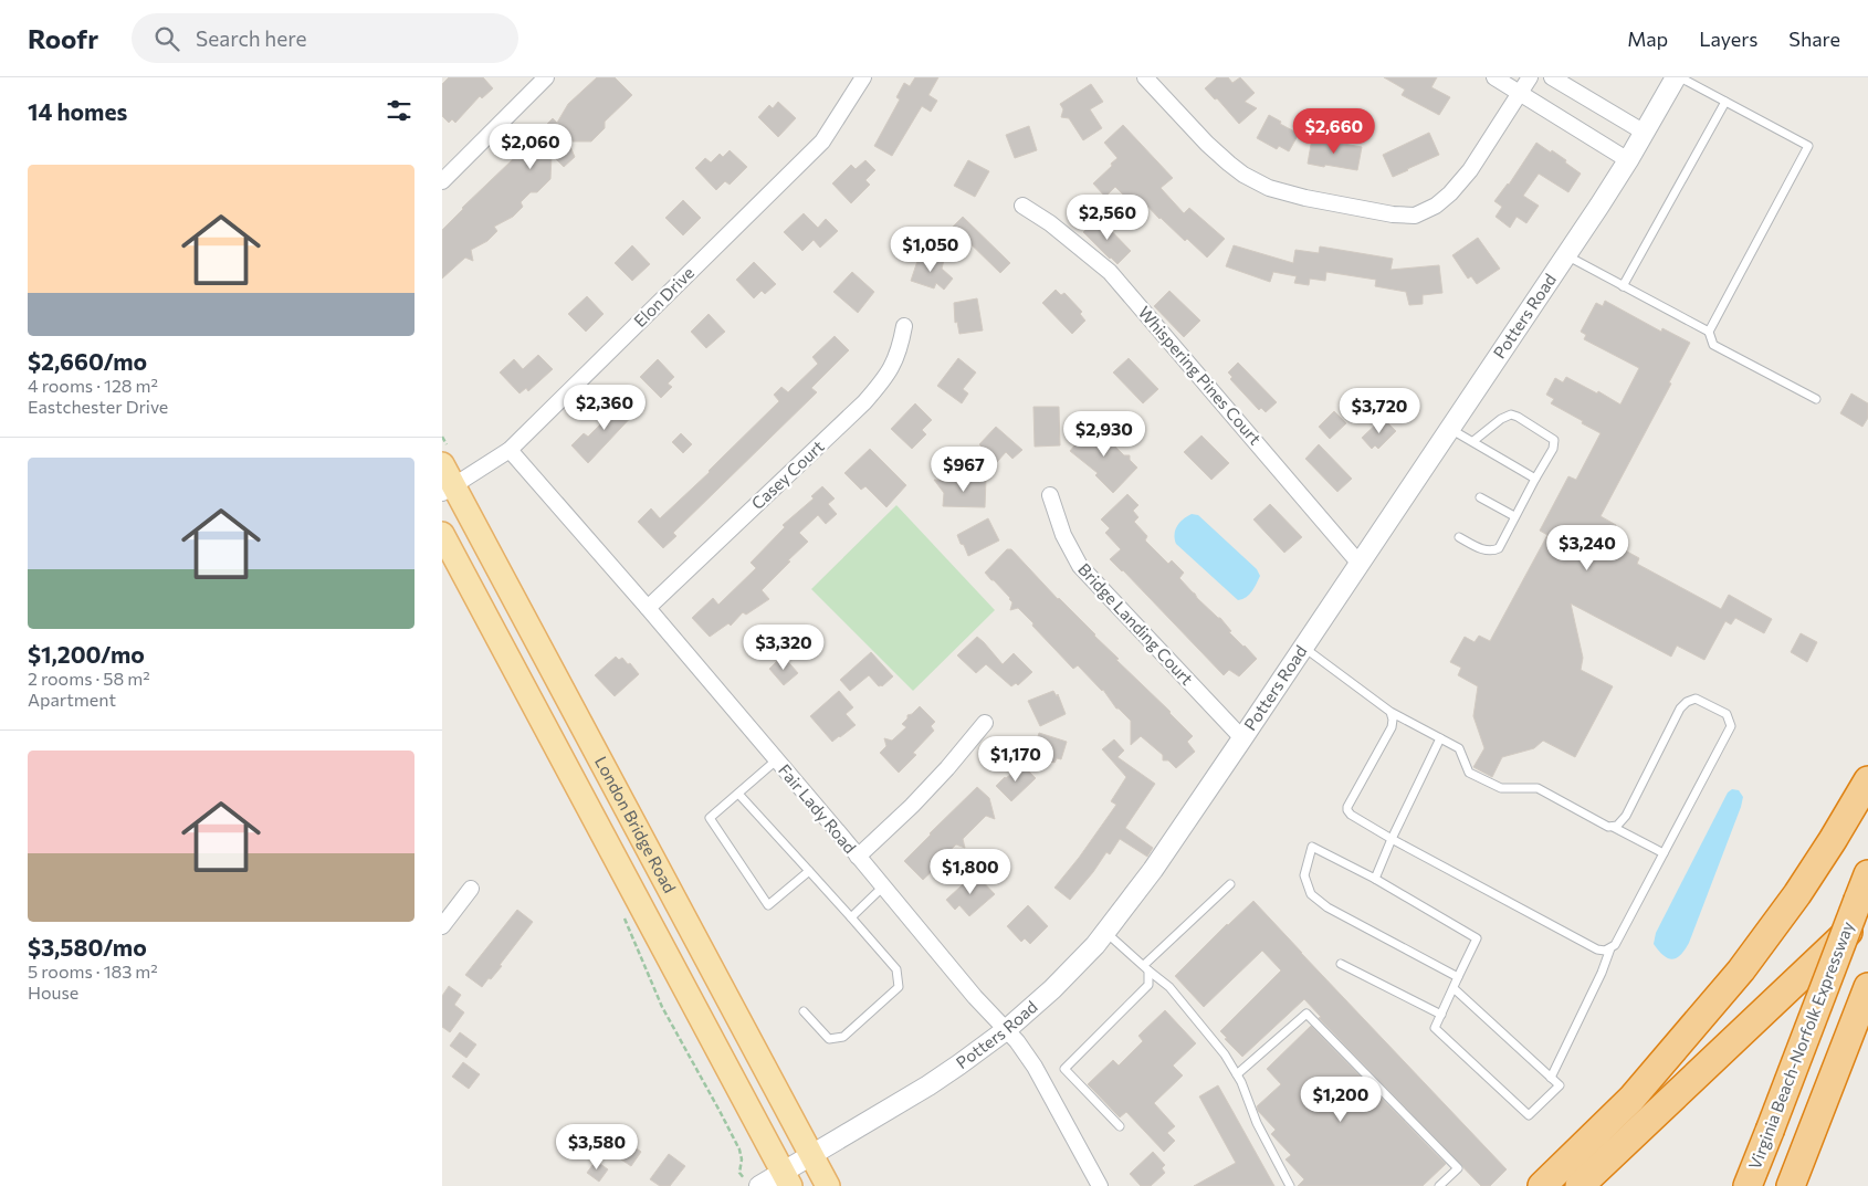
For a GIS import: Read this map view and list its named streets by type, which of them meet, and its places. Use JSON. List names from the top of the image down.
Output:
{
  "streets": {
    "highway": ["Virginia Beach-Norfolk Expressway"],
    "main road": ["London Bridge Road"],
    "street": [
      "Elon Drive",
      "Potters Road",
      "Whispering Pines Court",
      "Casey Court",
      "Bridge Landing Court",
      "Fair Lady Road"
    ]
  },
  "crossings": [
    ["Elon Drive", "Fair Lady Road"],
    ["Elon Drive", "London Bridge Road"],
    ["Potters Road", "Whispering Pines Court"],
    ["Potters Road", "Bridge Landing Court"],
    ["Potters Road", "Fair Lady Road"],
    ["Potters Road", "London Bridge Road"],
    ["Casey Court", "Fair Lady Road"]
  ],
  "page": {
    "header": "Roofr",
    "search": "Search here",
    "nav": ["Map", "Layers", "Share"],
    "heading": "14 homes",
    "price": [
      "$2,660",
      "$2,060",
      "$2,560",
      "$1,050",
      "$2,360",
      "$3,720",
      "$2,930",
      "$967",
      "$3,240",
      "$3,320",
      "$1,170",
      "$1,800",
      "$1,200",
      "$3,580"
    ],
    "list": [
      {
        "name": "$2,660/mo",
        "note": "4 rooms · 128 m² · Eastchester Drive"
      },
      {
        "name": "$1,200/mo",
        "note": "2 rooms · 58 m² · Apartment"
      },
      {
        "name": "$3,580/mo",
        "note": "5 rooms · 183 m² · House"
      }
    ]
  }
}
